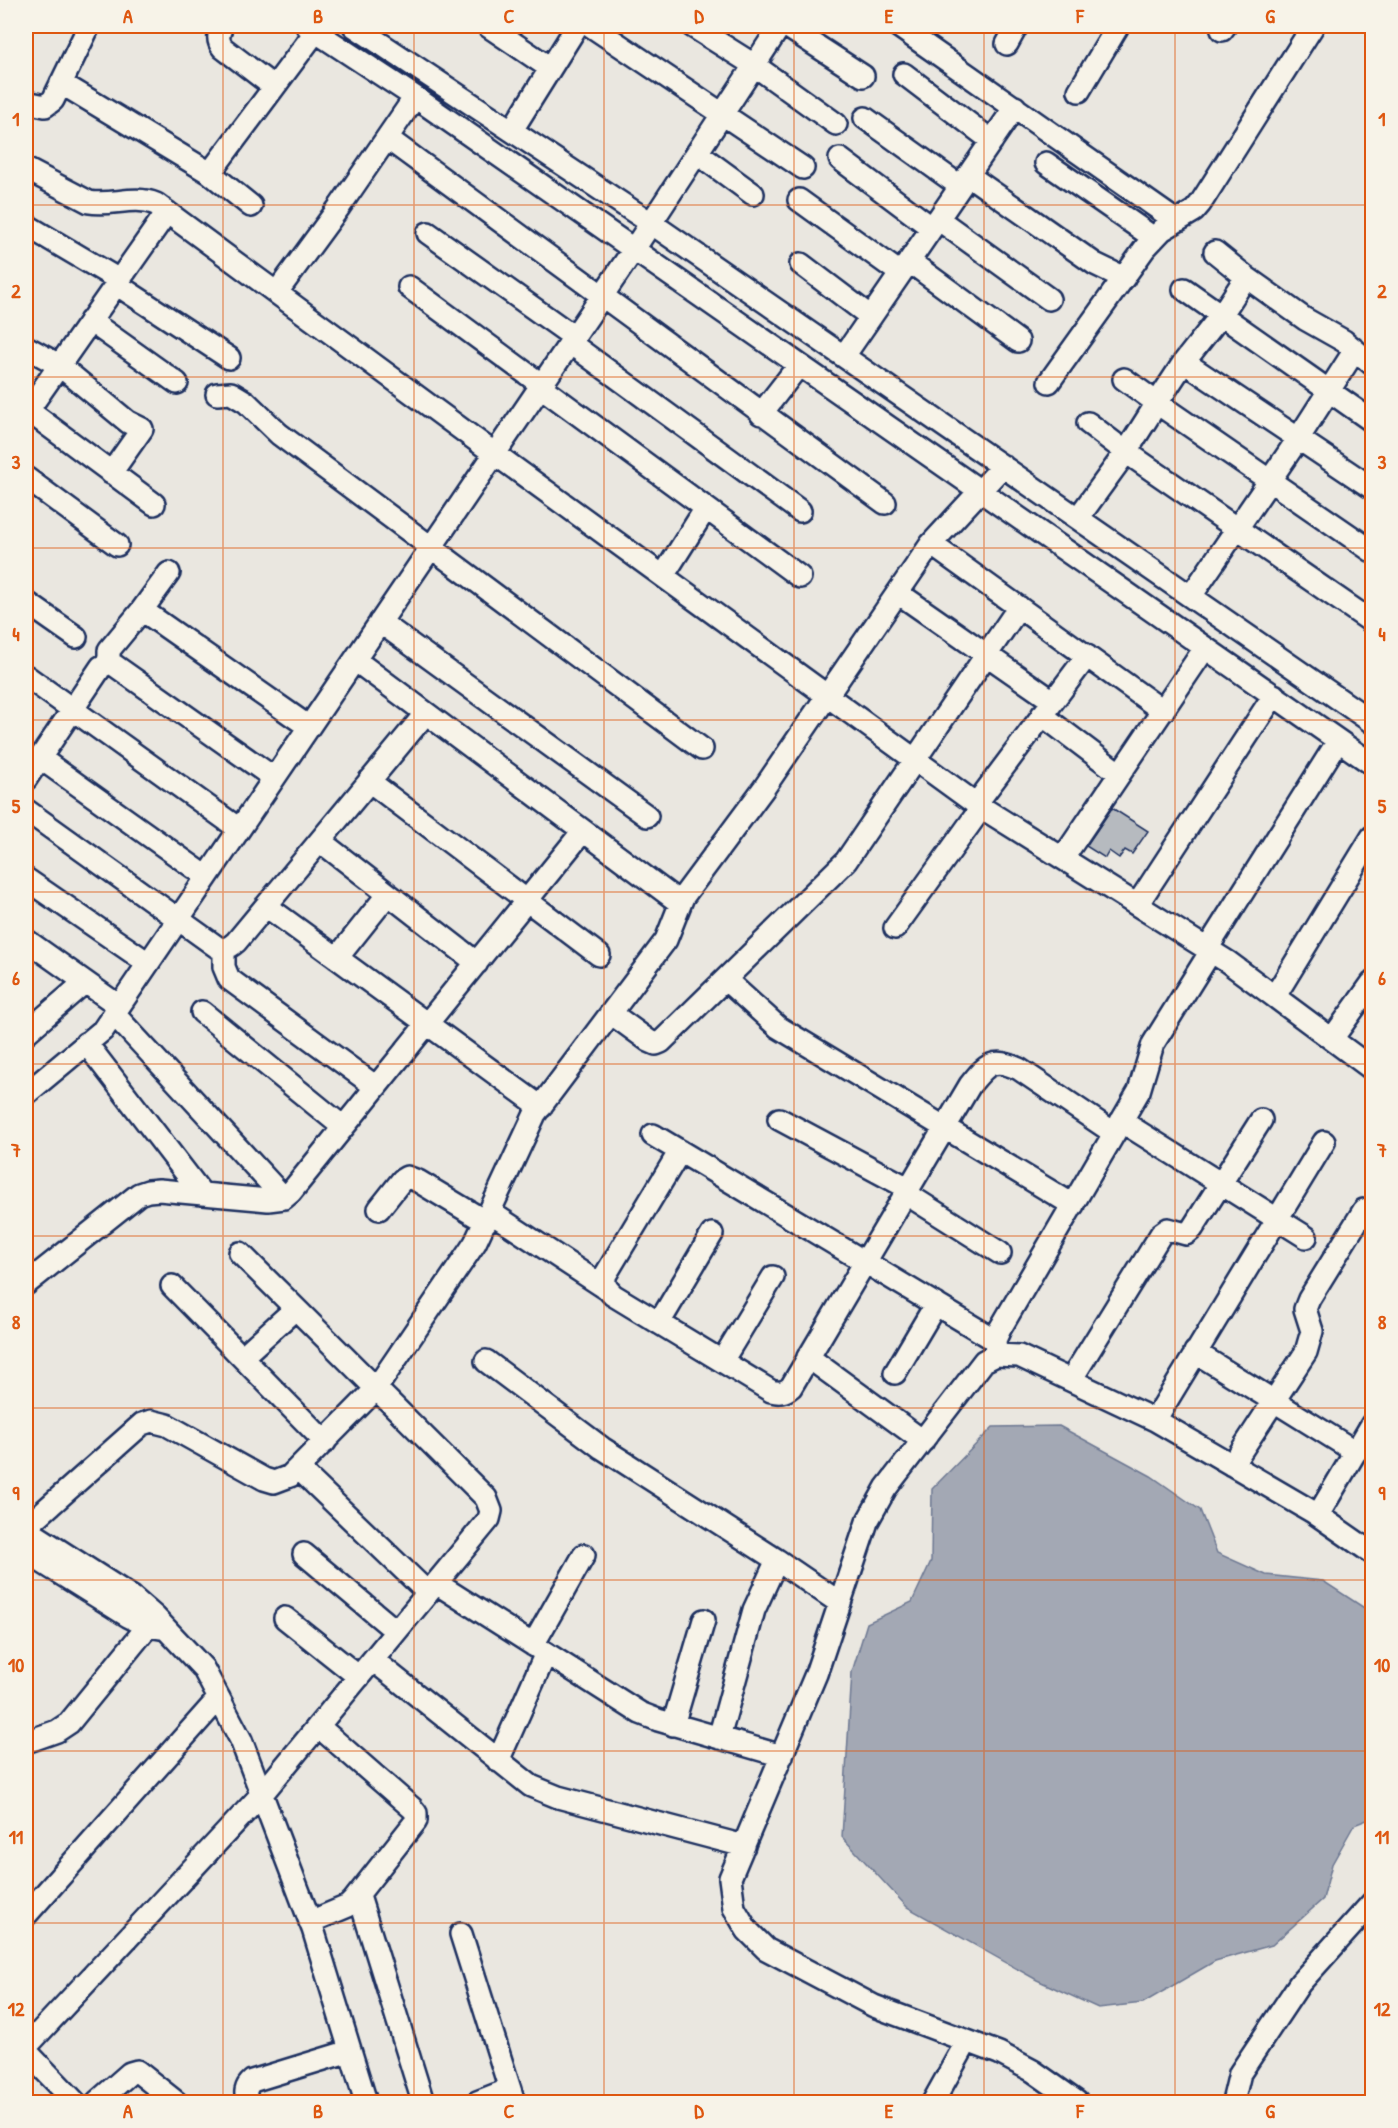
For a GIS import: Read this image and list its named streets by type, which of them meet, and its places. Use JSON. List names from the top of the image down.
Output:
{
  "grid": {
    "columns": [
      "A",
      "B",
      "C",
      "D",
      "E",
      "F",
      "G"
    ],
    "rows": [
      "1",
      "2",
      "3",
      "4",
      "5",
      "6",
      "7",
      "8",
      "9",
      "10",
      "11",
      "12"
    ]
  }
}
